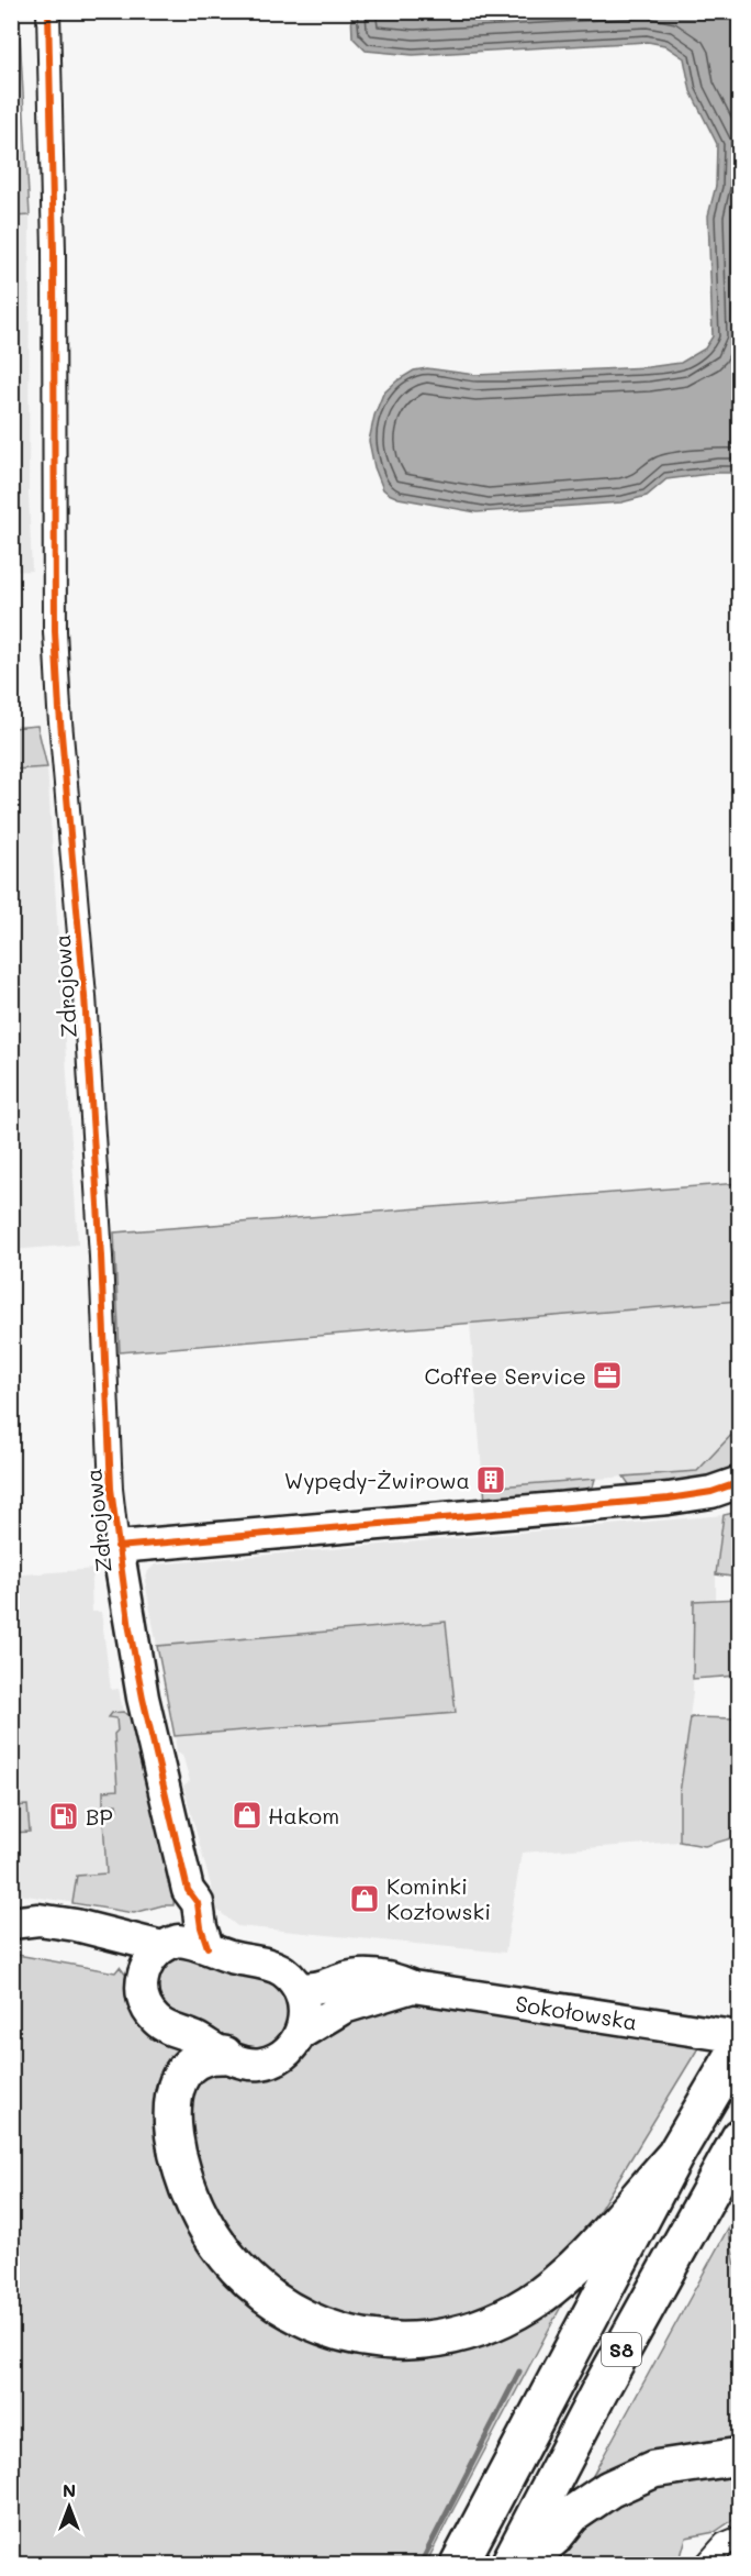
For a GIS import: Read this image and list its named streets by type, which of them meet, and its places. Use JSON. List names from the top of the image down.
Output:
{
  "streets": {
    "highway": ["S8"],
    "street": ["Zdrojowa", "Sokołowska"]
  },
  "crossings": [
    ["Zdrojowa", "Sokołowska"]
  ],
  "places": {
    "office": ["Coffee Service"],
    "building": ["Wypędy-Żwirowa"],
    "shop": ["Hakom", "Kominki Kozłowski"],
    "fuel station": ["BP"]
  },
  "north": "top"
}
